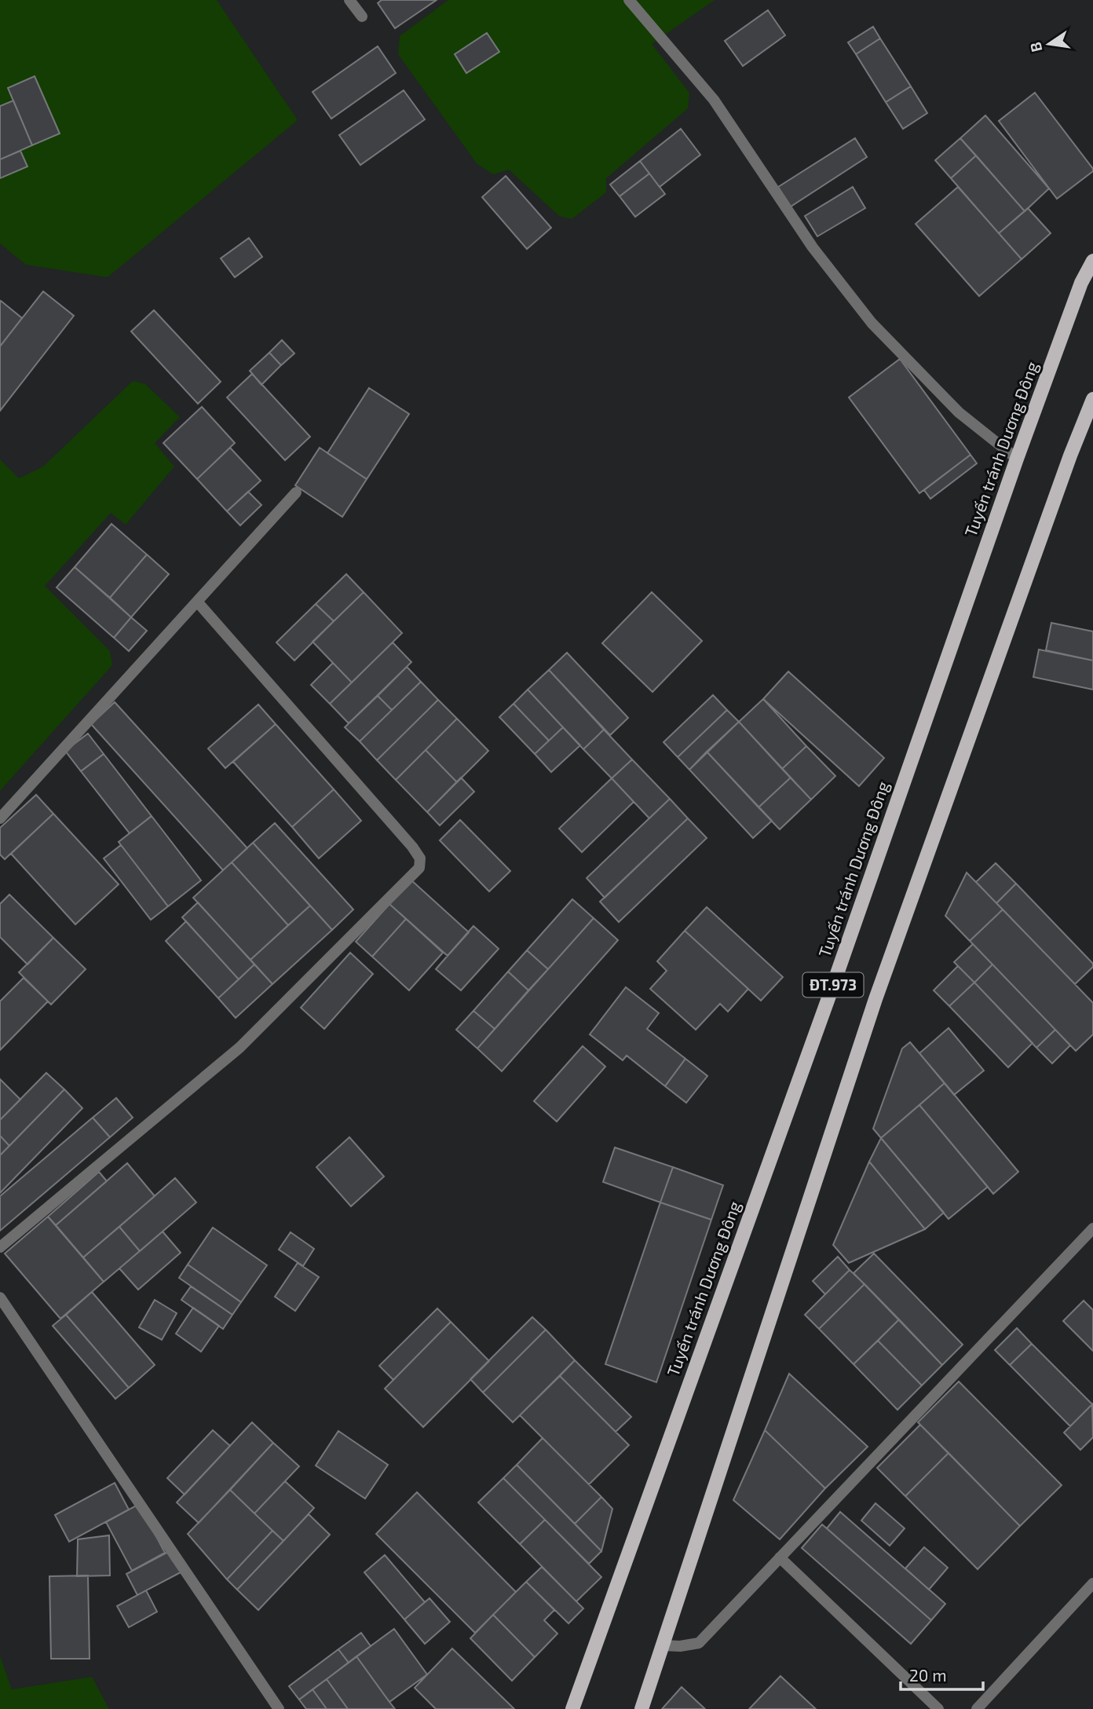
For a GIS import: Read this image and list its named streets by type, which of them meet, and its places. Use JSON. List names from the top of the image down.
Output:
{
  "streets": {
    "main road": ["Tuyến tránh Dương Đông", "ĐT.973"]
  },
  "scale_bar": "20 m",
  "north": "left"
}
